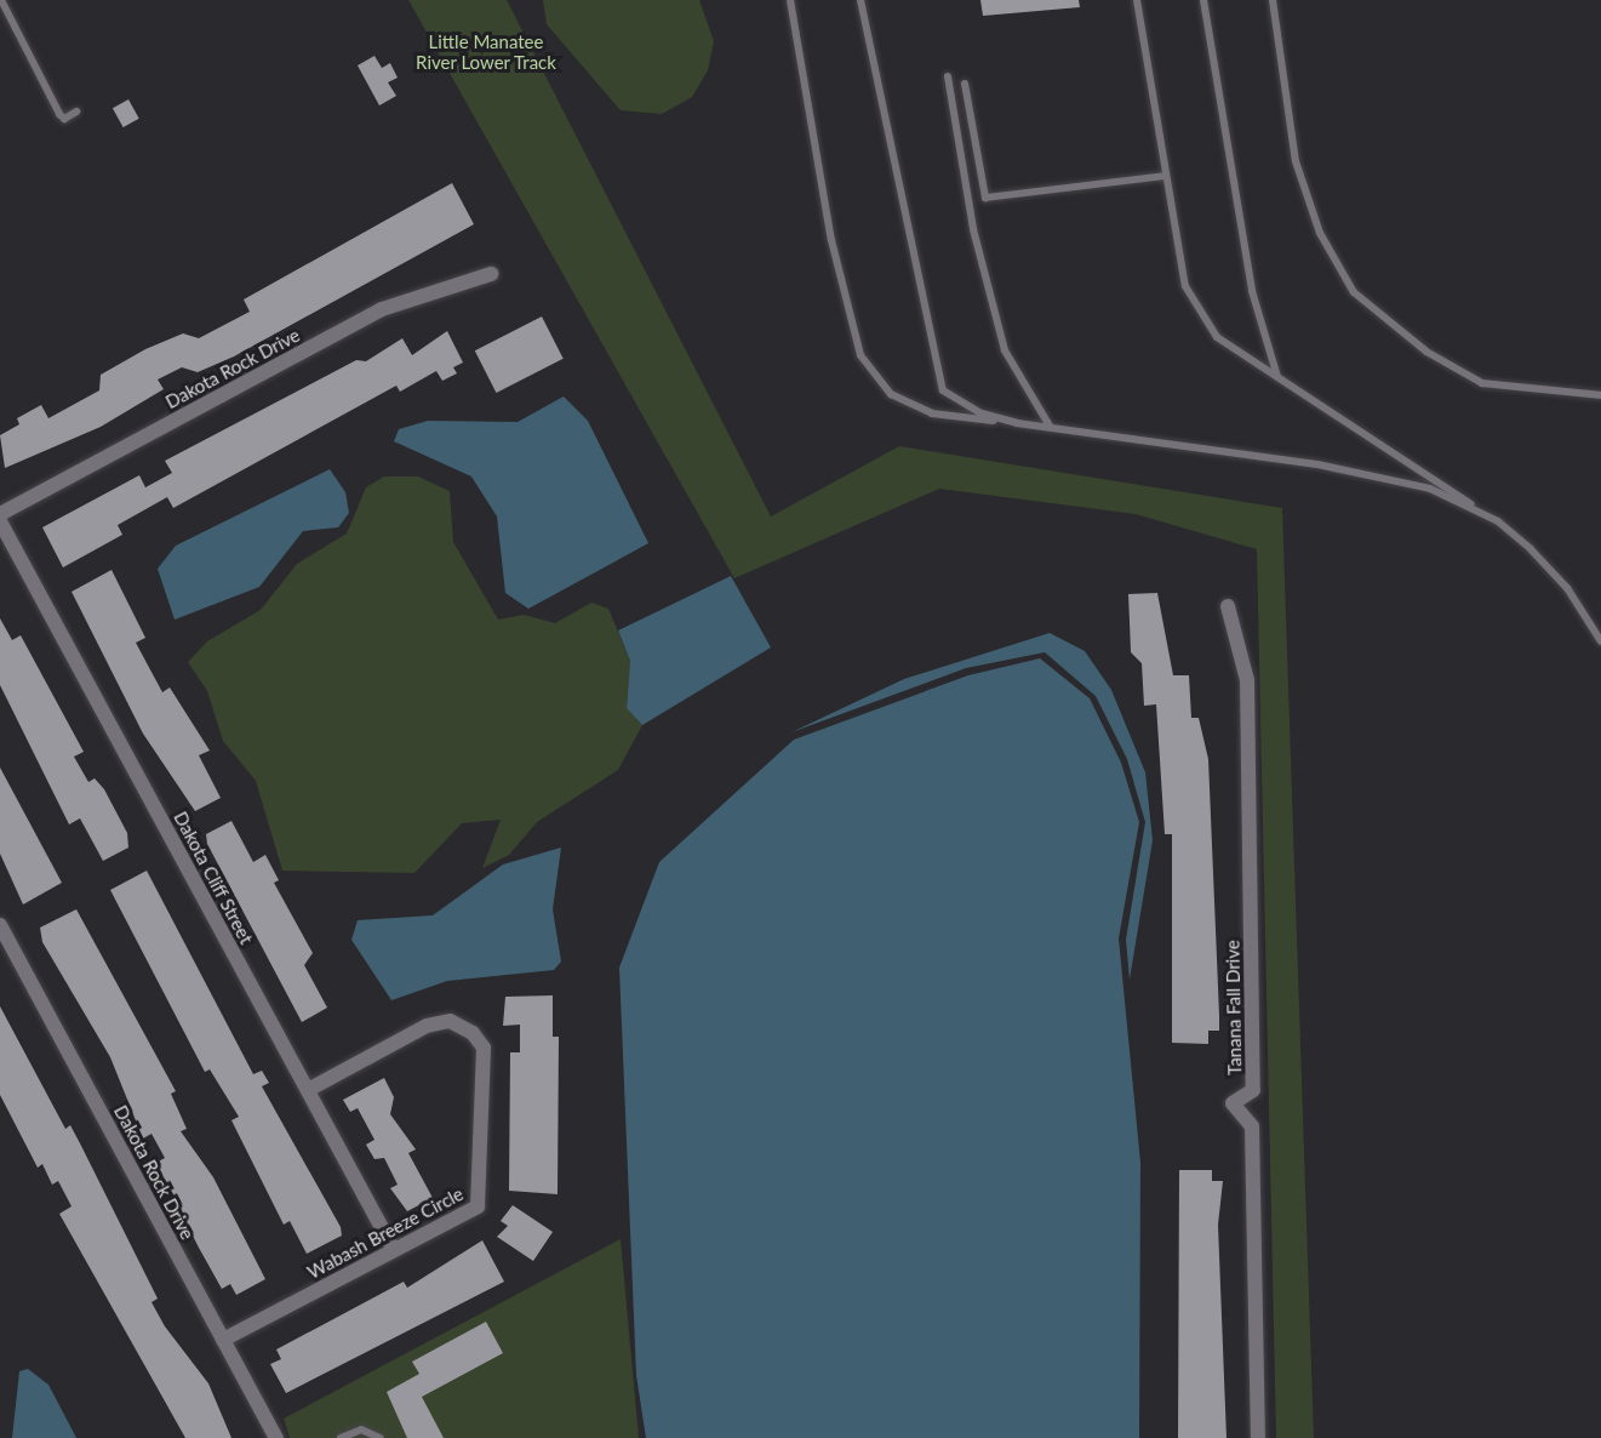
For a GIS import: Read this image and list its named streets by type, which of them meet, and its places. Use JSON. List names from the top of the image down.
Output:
{
  "streets": {
    "street": [
      "Dakota Rock Drive",
      "Dakota Cliff Street",
      "Tanana Fall Drive",
      "Wabash Breeze Circle"
    ]
  },
  "crossings": [
    ["Dakota Rock Drive", "Wabash Breeze Circle"],
    ["Dakota Cliff Street", "Wabash Breeze Circle"]
  ],
  "parks": ["Little Manatee River Lower Track"]
}
